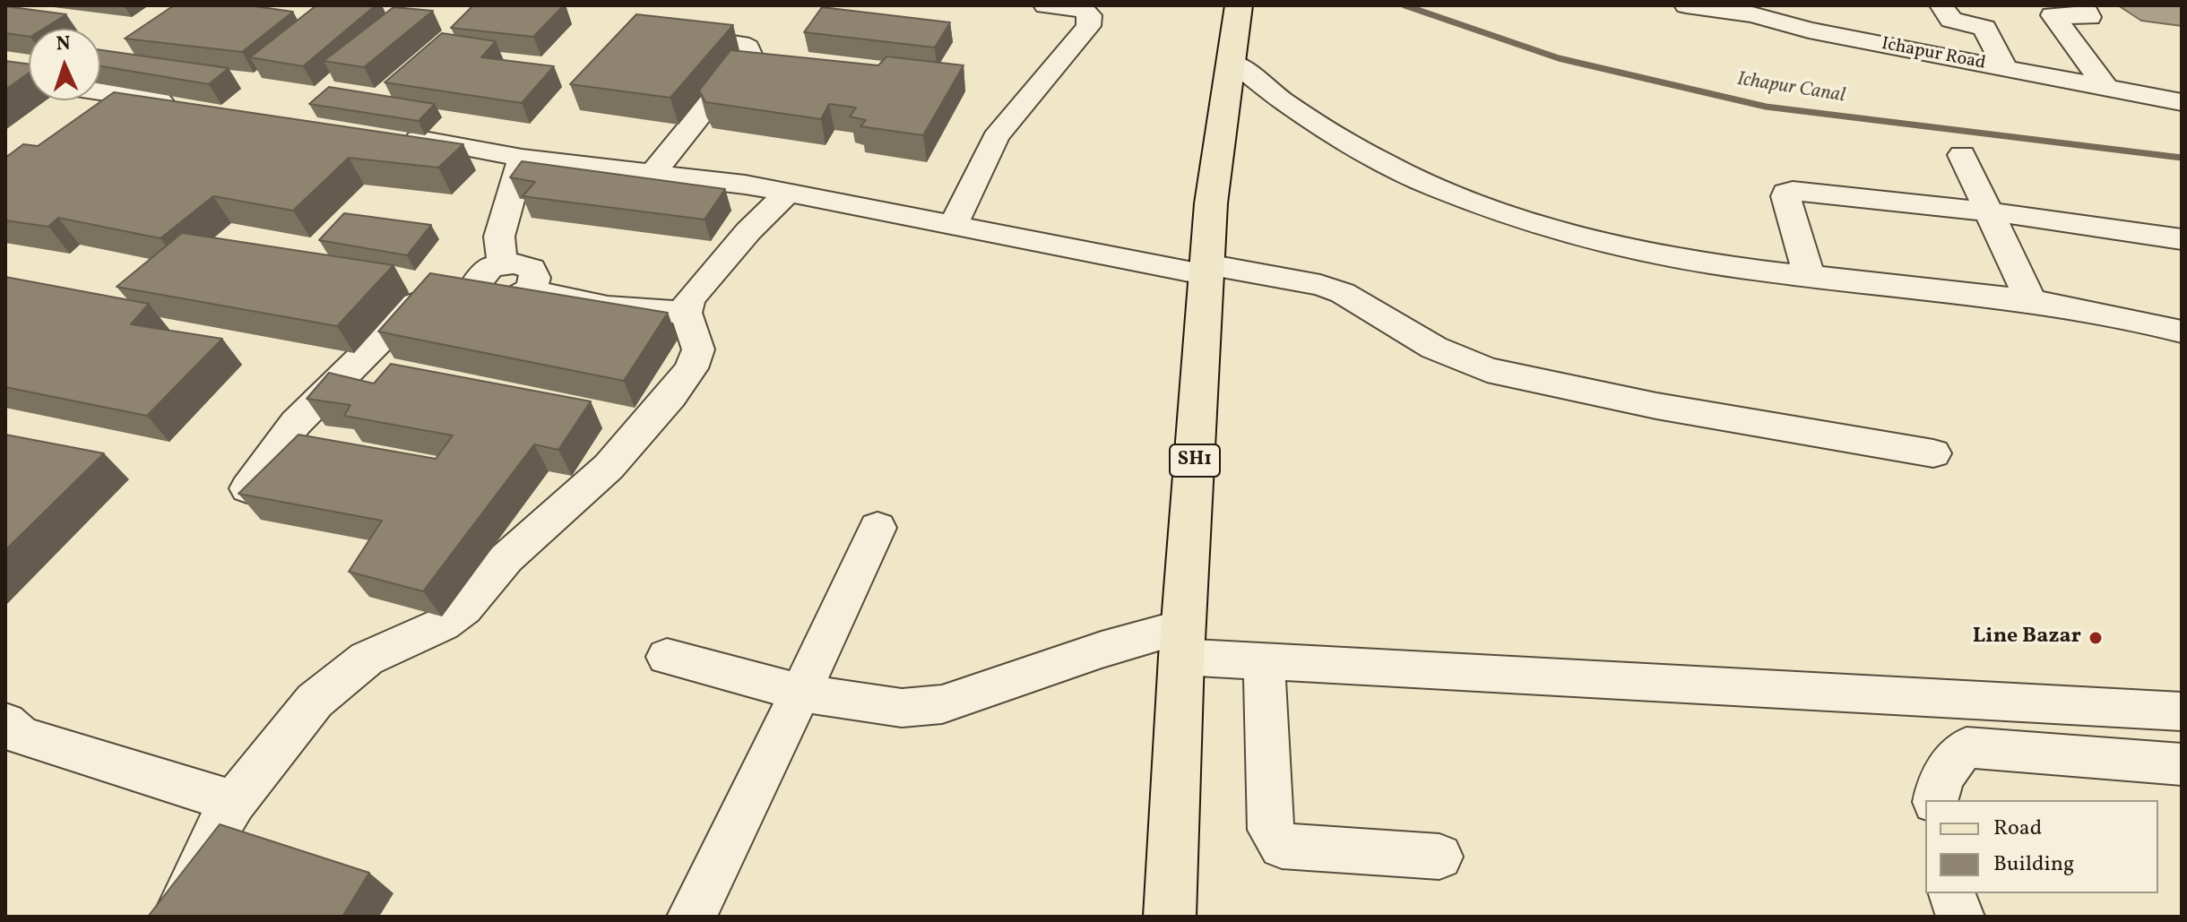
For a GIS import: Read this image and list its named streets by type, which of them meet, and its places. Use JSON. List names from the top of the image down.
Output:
{
  "streets": {
    "main road": ["SH1"],
    "street": ["Ichapur Road"]
  },
  "water": ["Ichapur Canal"],
  "places": ["Line Bazar"],
  "legend": ["Road", "Building"],
  "north": "top"
}
